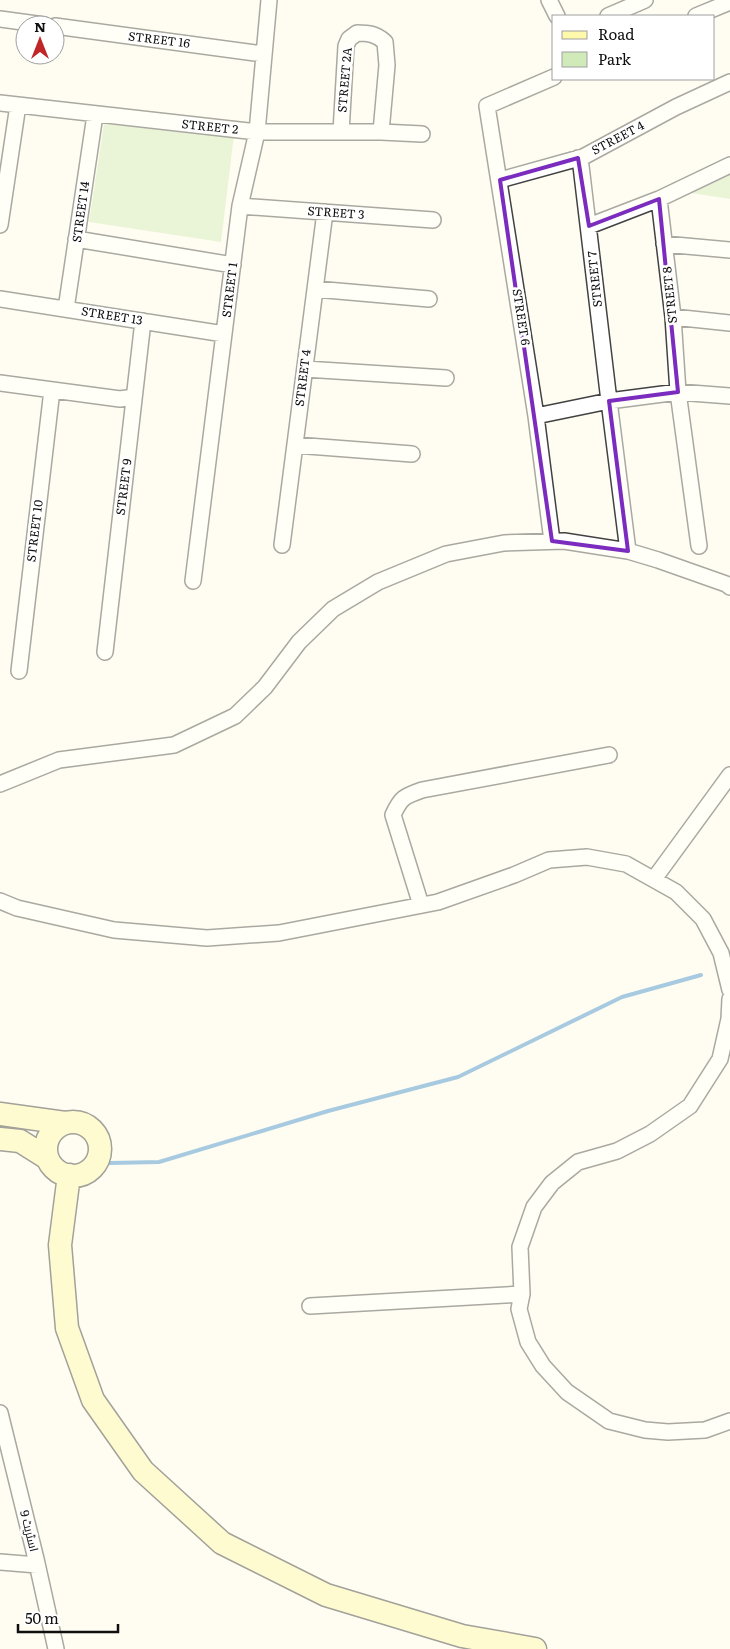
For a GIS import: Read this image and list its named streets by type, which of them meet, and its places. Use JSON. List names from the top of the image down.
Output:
{
  "streets": {
    "street": [
      "STREET 16",
      "STREET 2A",
      "STREET 2",
      "STREET 4",
      "STREET 14",
      "STREET 3",
      "STREET 7",
      "STREET 1",
      "STREET 8",
      "STREET 13",
      "STREET 6",
      "STREET 9",
      "STREET 10",
      "اسٹریٹ 9"
    ]
  },
  "crossings": [
    ["STREET 16", "STREET 1"],
    ["STREET 2A", "STREET 2"],
    ["STREET 2", "STREET 14"],
    ["STREET 2", "STREET 1"],
    ["STREET 4", "STREET 3"],
    ["STREET 4", "STREET 7"],
    ["STREET 4", "STREET 6"],
    ["STREET 14", "STREET 13"],
    ["STREET 3", "STREET 1"],
    ["STREET 1", "STREET 13"],
    ["STREET 13", "STREET 9"]
  ],
  "legend": ["Road", "Park"],
  "scale_bar": "50 m",
  "north": "top"
}
